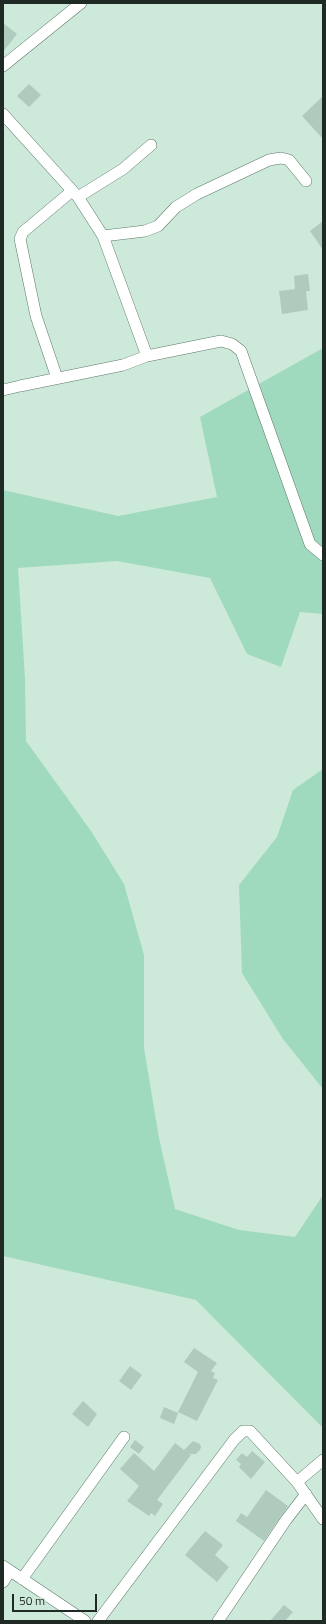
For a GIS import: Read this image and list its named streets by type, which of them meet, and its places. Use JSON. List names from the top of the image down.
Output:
{
  "scale_bar": "50 m"
}
